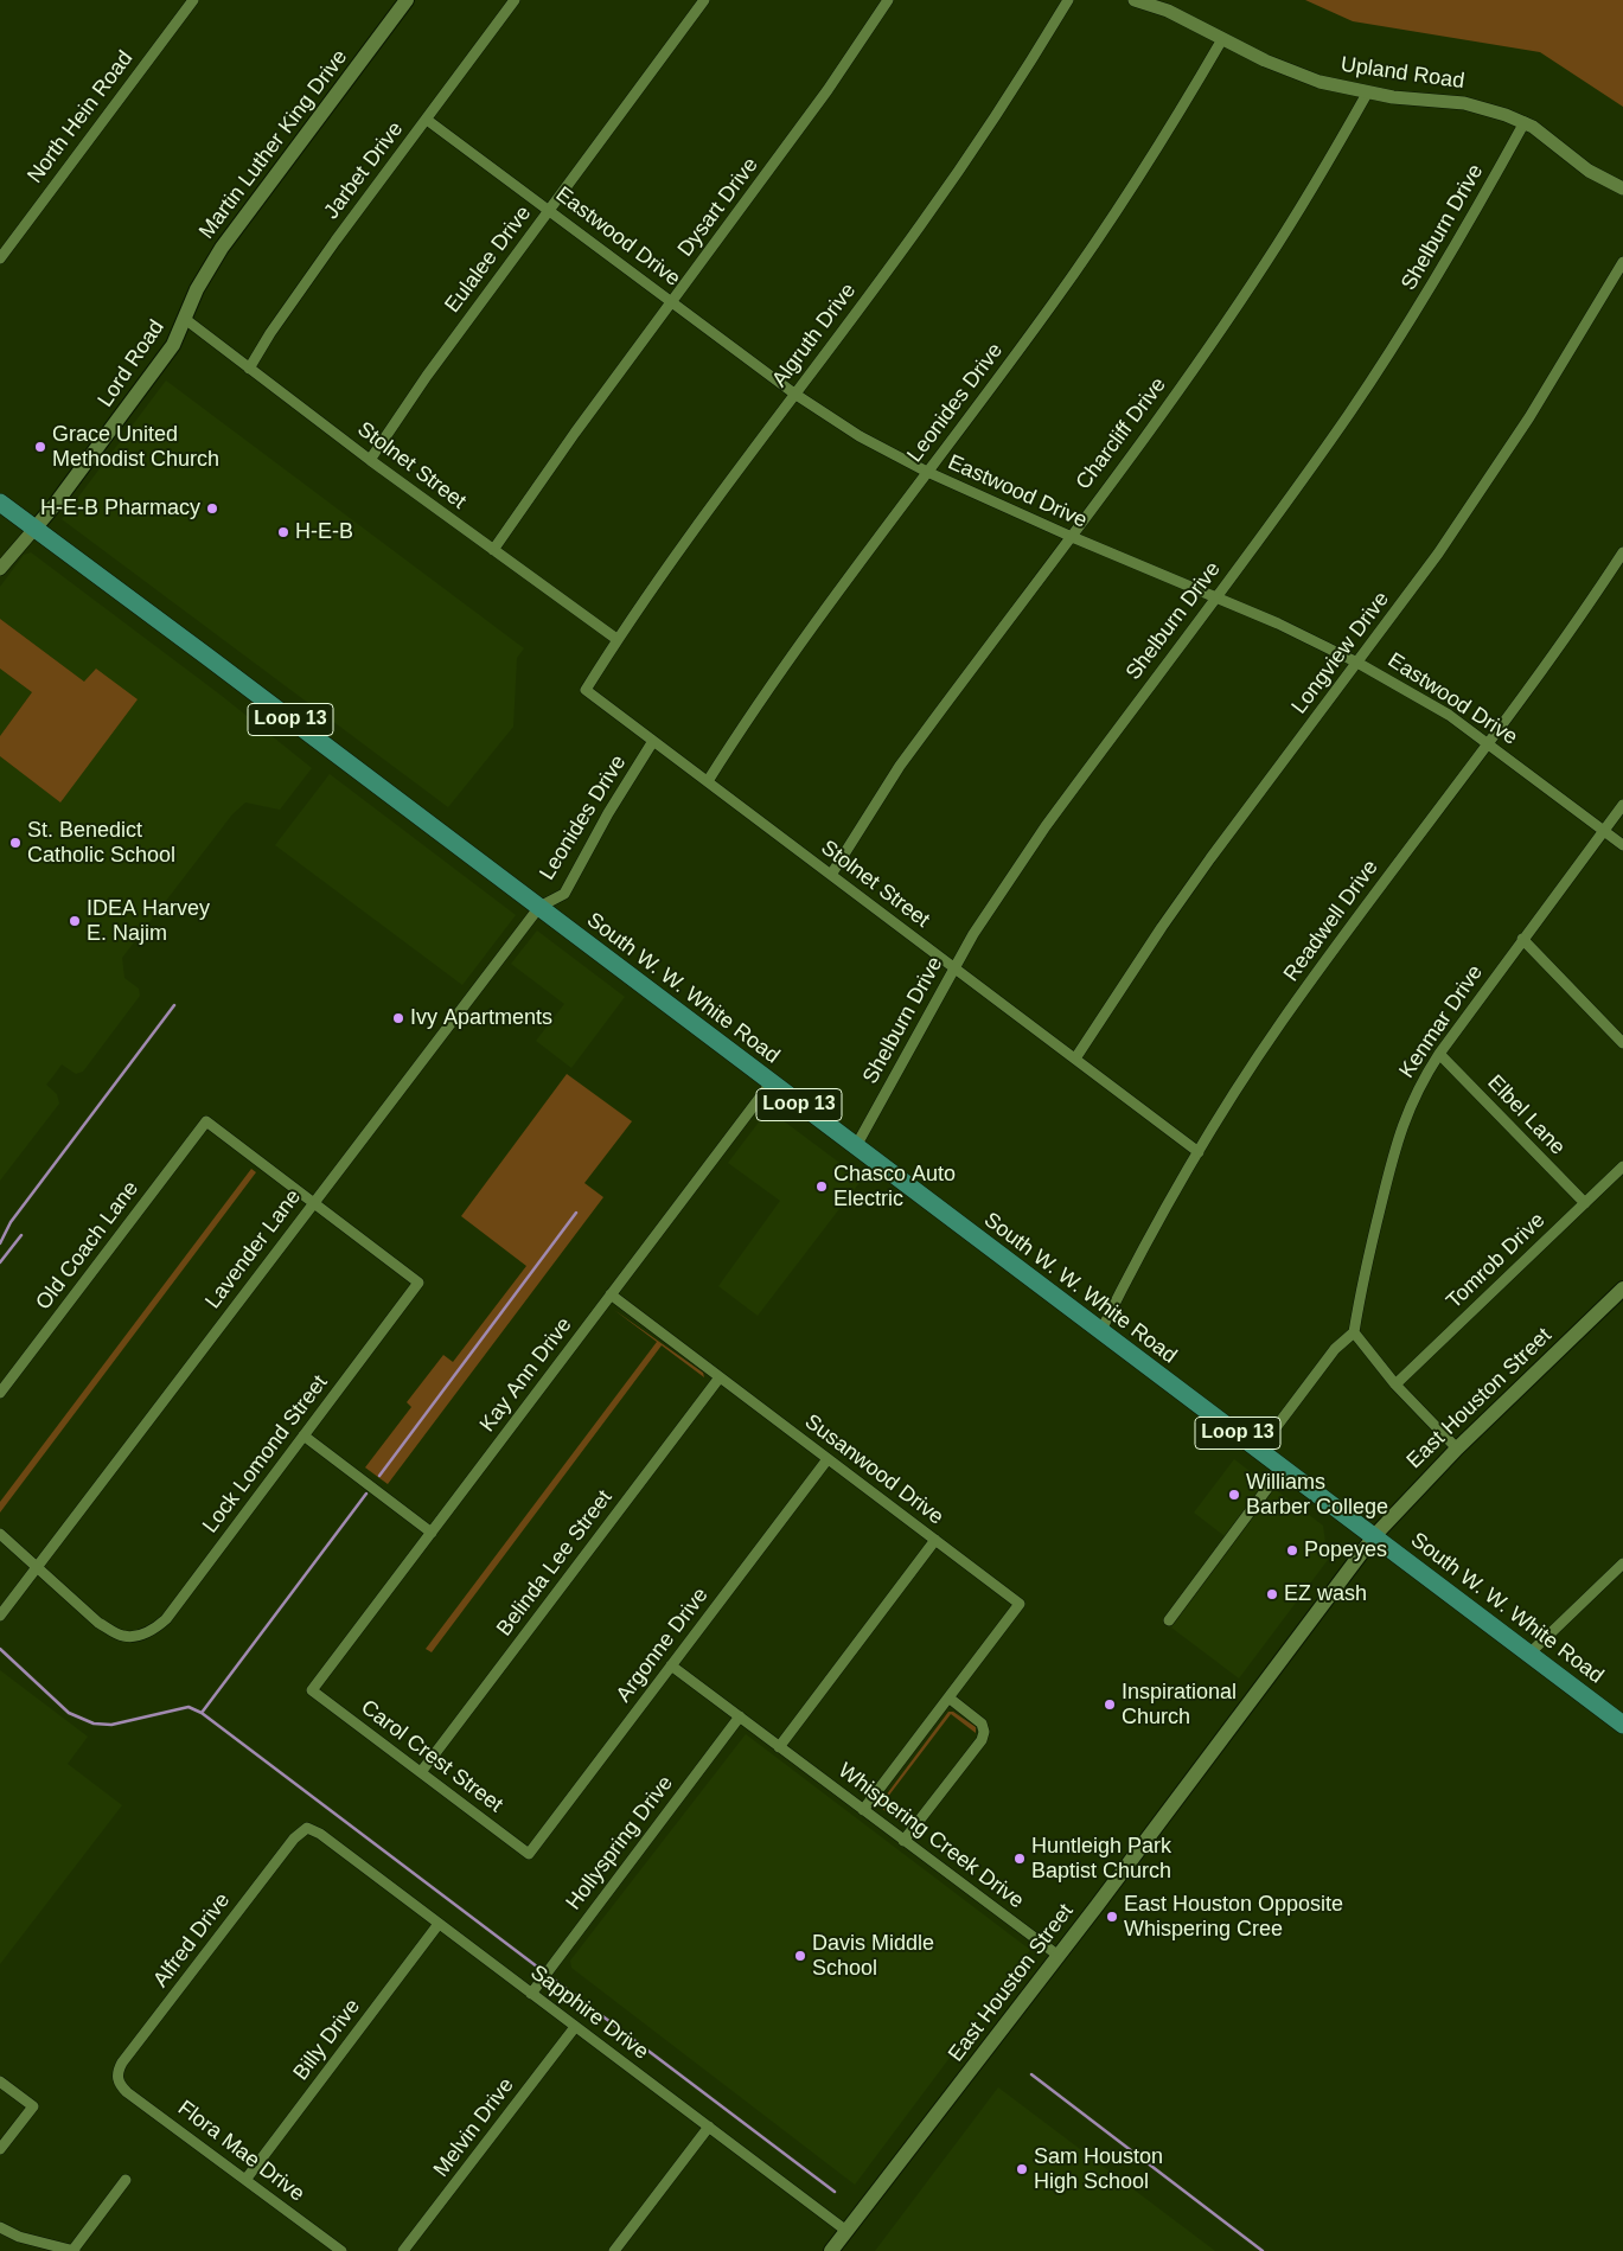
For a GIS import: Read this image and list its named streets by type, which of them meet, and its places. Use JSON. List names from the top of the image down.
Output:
{
  "streets": {
    "main road": [
      "Martin Luther King Drive",
      "Lord Road",
      "Loop 13",
      "South W. W. White Road",
      "East Houston Street"
    ],
    "street": [
      "Upland Road",
      "North Hein Road",
      "Jarbet Drive",
      "Dysart Drive",
      "Shelburn Drive",
      "Eastwood Drive",
      "Eulalee Drive",
      "Algruth Drive",
      "Leonides Drive",
      "Charcliff Drive",
      "Stolnet Street",
      "Longview Drive",
      "Readwell Drive",
      "Kenmar Drive",
      "Elbel Lane",
      "Old Coach Lane",
      "Lavender Lane",
      "Tomrob Drive",
      "Kay Ann Drive",
      "Lock Lomond Street",
      "Susanwood Drive",
      "Belinda Lee Street",
      "Argonne Drive",
      "Carol Crest Street",
      "Whispering Creek Drive",
      "Hollyspring Drive",
      "Alfred Drive",
      "Sapphire Drive",
      "Billy Drive",
      "Melvin Drive",
      "Flora Mae Drive"
    ]
  },
  "crossings": [
    ["Upland Road", "Shelburn Drive"],
    ["Upland Road", "Leonides Drive"],
    ["Upland Road", "Charcliff Drive"],
    ["Martin Luther King Drive", "Lord Road"],
    ["Martin Luther King Drive", "Stolnet Street"],
    ["Jarbet Drive", "Eastwood Drive"],
    ["Jarbet Drive", "Stolnet Street"],
    ["Dysart Drive", "Eastwood Drive"],
    ["Dysart Drive", "Stolnet Street"],
    ["Shelburn Drive", "Eastwood Drive"],
    ["Shelburn Drive", "Stolnet Street"],
    ["Shelburn Drive", "South W. W. White Road"],
    ["Eastwood Drive", "Eulalee Drive"],
    ["Eastwood Drive", "Algruth Drive"],
    ["Eastwood Drive", "Leonides Drive"],
    ["Eastwood Drive", "Charcliff Drive"],
    ["Eastwood Drive", "Longview Drive"],
    ["Eastwood Drive", "Readwell Drive"],
    ["Eastwood Drive", "Kenmar Drive"],
    ["Eulalee Drive", "Stolnet Street"],
    ["Algruth Drive", "Stolnet Street"],
    ["Lord Road", "Stolnet Street"],
    ["Lord Road", "South W. W. White Road"],
    ["Leonides Drive", "Stolnet Street"],
    ["Leonides Drive", "South W. W. White Road"],
    ["Leonides Drive", "Lavender Lane"],
    ["Charcliff Drive", "Stolnet Street"],
    ["Stolnet Street", "Longview Drive"],
    ["Stolnet Street", "Readwell Drive"],
    ["Readwell Drive", "South W. W. White Road"],
    ["South W. W. White Road", "Lavender Lane"],
    ["South W. W. White Road", "Kay Ann Drive"],
    ["South W. W. White Road", "East Houston Street"],
    ["Kenmar Drive", "Elbel Lane"],
    ["Elbel Lane", "Tomrob Drive"],
    ["Old Coach Lane", "Lavender Lane"],
    ["Old Coach Lane", "Lock Lomond Street"],
    ["Lavender Lane", "Lock Lomond Street"],
    ["Kay Ann Drive", "Susanwood Drive"],
    ["Kay Ann Drive", "Carol Crest Street"],
    ["East Houston Street", "Whispering Creek Drive"],
    ["East Houston Street", "Sapphire Drive"],
    ["Susanwood Drive", "Belinda Lee Street"],
    ["Susanwood Drive", "Argonne Drive"],
    ["Susanwood Drive", "Whispering Creek Drive"],
    ["Belinda Lee Street", "Carol Crest Street"],
    ["Argonne Drive", "Carol Crest Street"],
    ["Whispering Creek Drive", "Hollyspring Drive"],
    ["Hollyspring Drive", "Sapphire Drive"],
    ["Alfred Drive", "Sapphire Drive"],
    ["Alfred Drive", "Flora Mae Drive"],
    ["Sapphire Drive", "Billy Drive"],
    ["Sapphire Drive", "Melvin Drive"],
    ["Billy Drive", "Flora Mae Drive"]
  ],
  "places": [
    "Grace United Methodist Church",
    "H-E-B Pharmacy",
    "H-E-B",
    "St. Benedict Catholic School",
    "IDEA Harvey E. Najim",
    "Ivy Apartments",
    "Chasco Auto Electric",
    "Williams Barber College",
    "Popeyes",
    "EZ wash",
    "Inspirational Church",
    "Huntleigh Park Baptist Church",
    "East Houston Opposite Whispering Cree",
    "Davis Middle School",
    "Sam Houston High School"
  ]
}
